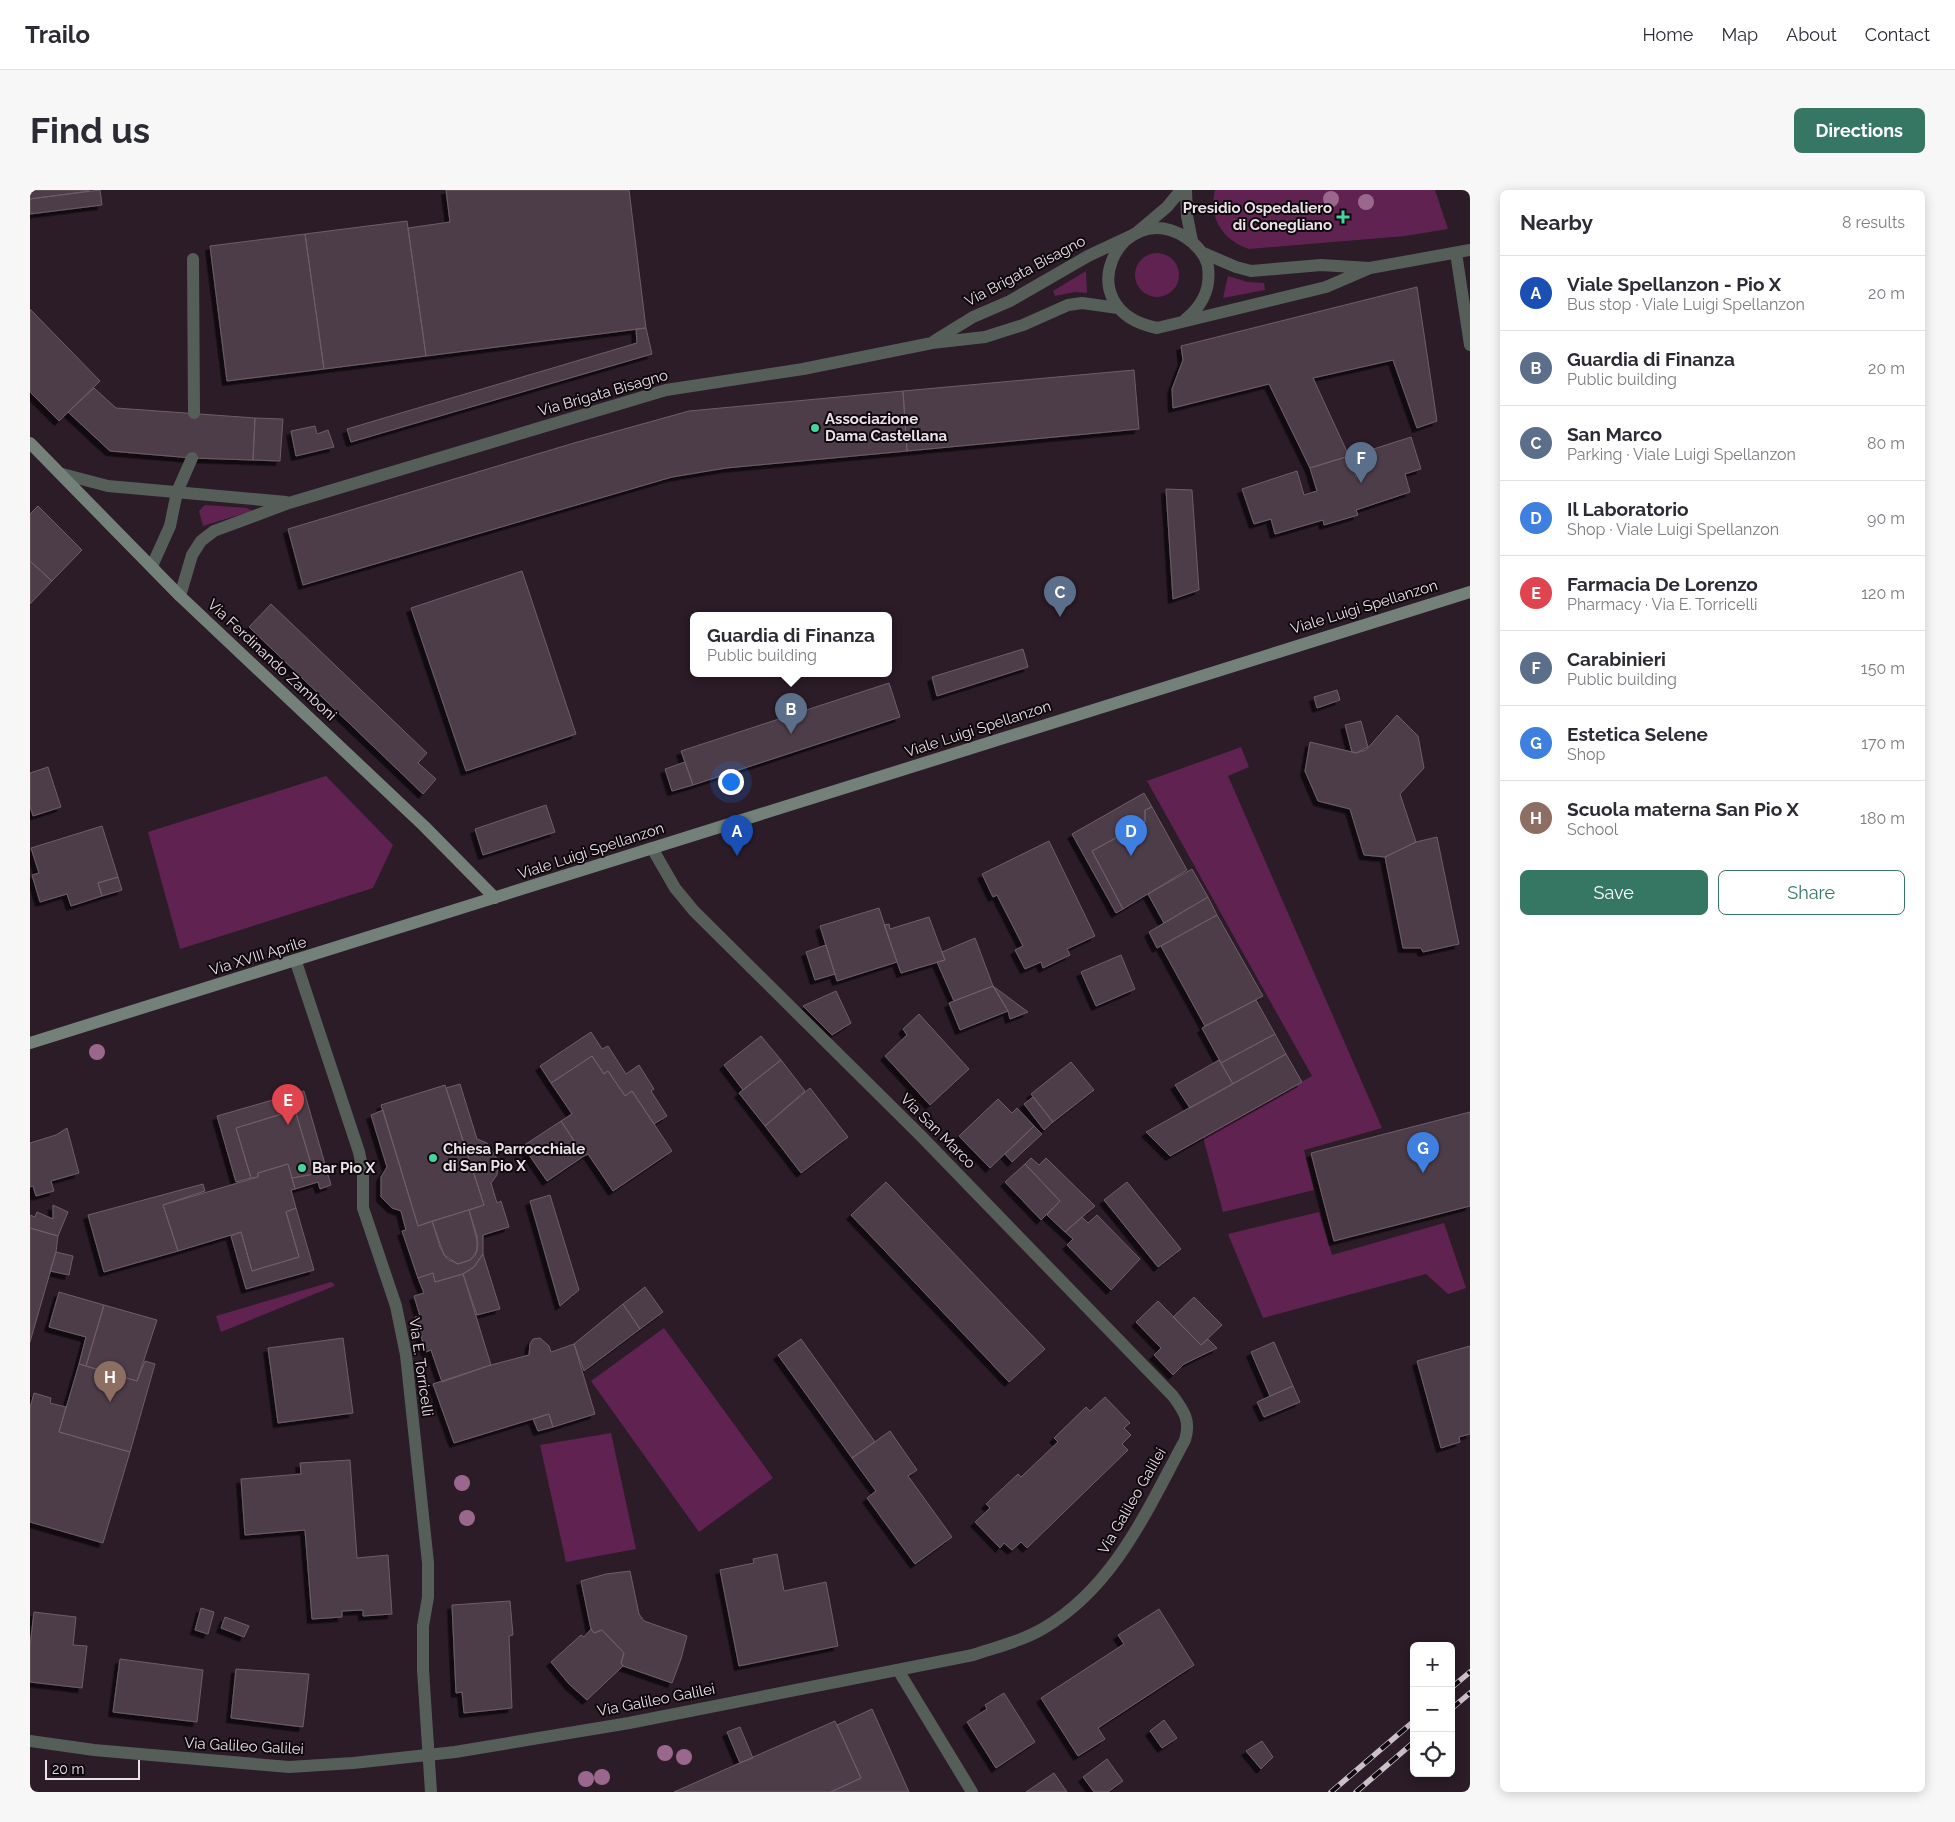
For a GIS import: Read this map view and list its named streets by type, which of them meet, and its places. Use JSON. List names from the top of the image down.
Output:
{
  "streets": {
    "street": [
      "Via Brigata Bisagno",
      "Viale Luigi Spellanzon",
      "Via Ferdinando Zamboni",
      "Via XVIII Aprile",
      "Via San Marco",
      "Via E. Torricelli",
      "Via Galileo Galilei"
    ]
  },
  "crossings": [
    ["Via Brigata Bisagno", "Via Ferdinando Zamboni"],
    ["Viale Luigi Spellanzon", "Via Ferdinando Zamboni"],
    ["Viale Luigi Spellanzon", "Via XVIII Aprile"],
    ["Viale Luigi Spellanzon", "Via San Marco"],
    ["Via Ferdinando Zamboni", "Via XVIII Aprile"],
    ["Via XVIII Aprile", "Via E. Torricelli"],
    ["Via San Marco", "Via Galileo Galilei"],
    ["Via E. Torricelli", "Via Galileo Galilei"]
  ],
  "places": {
    "health": ["Presidio Ospedaliero di Conegliano"],
    "other": ["Associazione Dama Castellana", "Chiesa Parrocchiale di San Pio X", "Bar Pio X"]
  },
  "scale_bar": "20 m",
  "page": {
    "header": "Trailo",
    "nav": [
      "Home",
      "Map",
      "About",
      "Contact"
    ],
    "buttons": [
      "Directions",
      ["Save", "Share"]
    ],
    "title": "Find us",
    "heading": ["Nearby", "8 results"],
    "list": [
      {
        "mark": "A",
        "name": "Viale Spellanzon - Pio X",
        "note": "Bus stop · Viale Luigi Spellanzon",
        "value": "20 m"
      },
      {
        "mark": "B",
        "name": "Guardia di Finanza",
        "note": "Public building",
        "value": "20 m"
      },
      {
        "mark": "C",
        "name": "San Marco",
        "note": "Parking · Viale Luigi Spellanzon",
        "value": "80 m"
      },
      {
        "mark": "D",
        "name": "Il Laboratorio",
        "note": "Shop · Viale Luigi Spellanzon",
        "value": "90 m"
      },
      {
        "mark": "E",
        "name": "Farmacia De Lorenzo",
        "note": "Pharmacy · Via E. Torricelli",
        "value": "120 m"
      },
      {
        "mark": "F",
        "name": "Carabinieri",
        "note": "Public building",
        "value": "150 m"
      },
      {
        "mark": "G",
        "name": "Estetica Selene",
        "note": "Shop",
        "value": "170 m"
      },
      {
        "mark": "H",
        "name": "Scuola materna San Pio X",
        "note": "School",
        "value": "180 m"
      }
    ],
    "pins": [
      "F",
      "C",
      "B",
      "A",
      "D",
      "E",
      "G",
      "H"
    ],
    "popup": ["Guardia di Finanza", "Public building"],
    "map_buttons": ["+", "−"],
    "scale": "20 m"
  }
}
